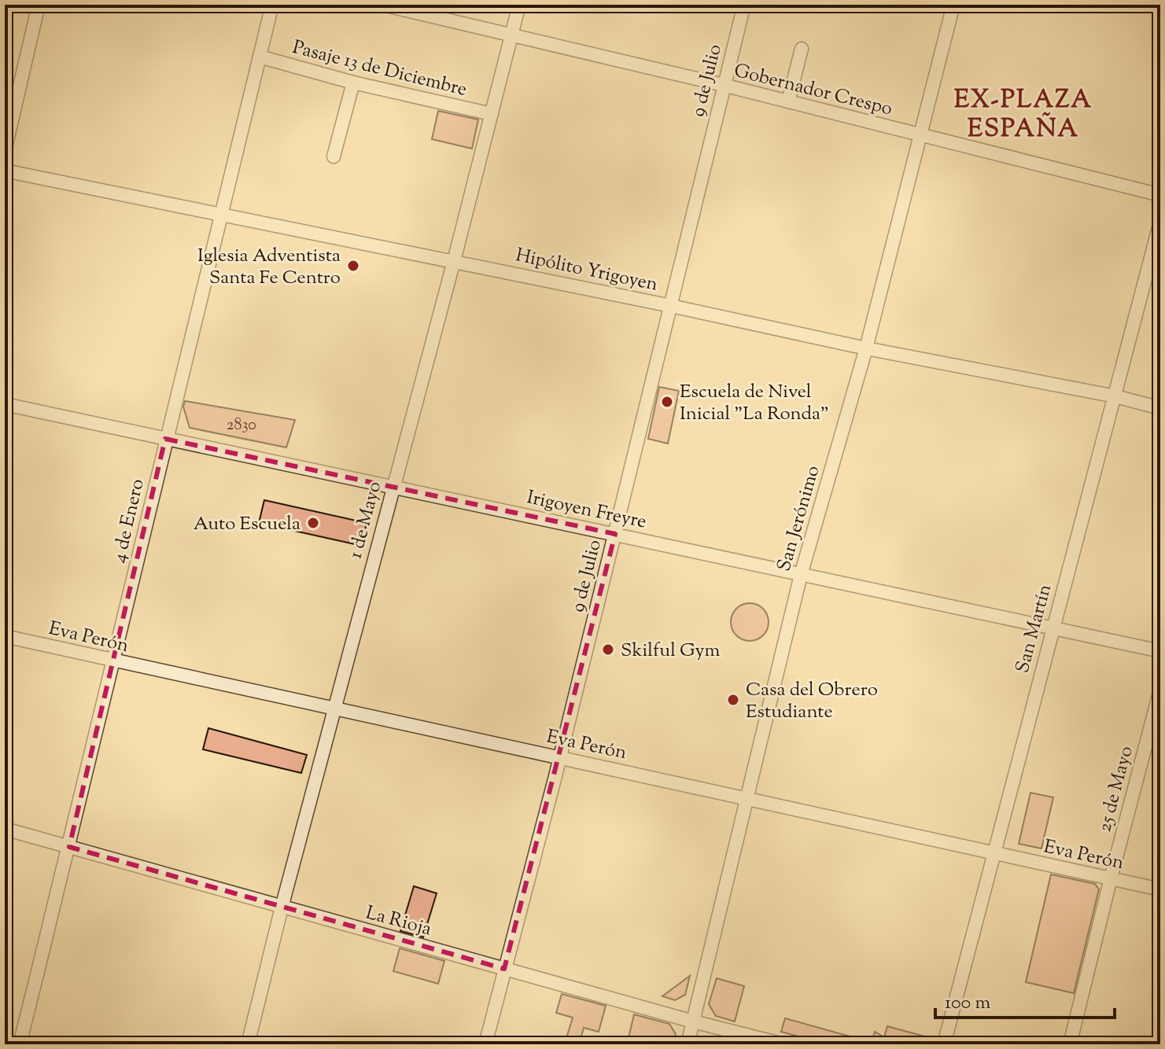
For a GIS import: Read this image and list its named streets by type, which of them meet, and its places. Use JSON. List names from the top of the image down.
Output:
{
  "streets": {
    "street": [
      "Pasaje 13 de Diciembre",
      "9 de Julio",
      "Gobernador Crespo",
      "Hipólito Yrigoyen",
      "Irigoyen Freyre",
      "San Jerónimo",
      "1 de Mayo",
      "4 de Enero",
      "San Martín",
      "Eva Perón",
      "25 de Mayo",
      "La Rioja"
    ]
  },
  "crossings": [
    ["Pasaje 13 de Diciembre", "1 de Mayo"],
    ["Pasaje 13 de Diciembre", "4 de Enero"],
    ["9 de Julio", "Gobernador Crespo"],
    ["9 de Julio", "Hipólito Yrigoyen"],
    ["9 de Julio", "Irigoyen Freyre"],
    ["9 de Julio", "Eva Perón"],
    ["9 de Julio", "La Rioja"],
    ["Gobernador Crespo", "San Jerónimo"],
    ["Gobernador Crespo", "1 de Mayo"],
    ["Hipólito Yrigoyen", "San Jerónimo"],
    ["Hipólito Yrigoyen", "1 de Mayo"],
    ["Hipólito Yrigoyen", "4 de Enero"],
    ["Hipólito Yrigoyen", "San Martín"],
    ["Irigoyen Freyre", "San Jerónimo"],
    ["Irigoyen Freyre", "1 de Mayo"],
    ["Irigoyen Freyre", "4 de Enero"],
    ["Irigoyen Freyre", "San Martín"],
    ["San Jerónimo", "Eva Perón"],
    ["San Jerónimo", "La Rioja"],
    ["1 de Mayo", "Eva Perón"],
    ["1 de Mayo", "La Rioja"],
    ["4 de Enero", "Eva Perón"],
    ["4 de Enero", "La Rioja"],
    ["San Martín", "Eva Perón"],
    ["Eva Perón", "25 de Mayo"]
  ],
  "districts": ["EX-PLAZA ESPAÑA"],
  "places": [
    "Iglesia Adventista Santa Fe Centro",
    "Escuela de Nivel Inicial \"La Ronda\"",
    "Auto Escuela",
    "Skilful Gym",
    "Casa del Obrero Estudiante"
  ],
  "house_numbers": ["2830"],
  "scale_bar": "100 m"
}
